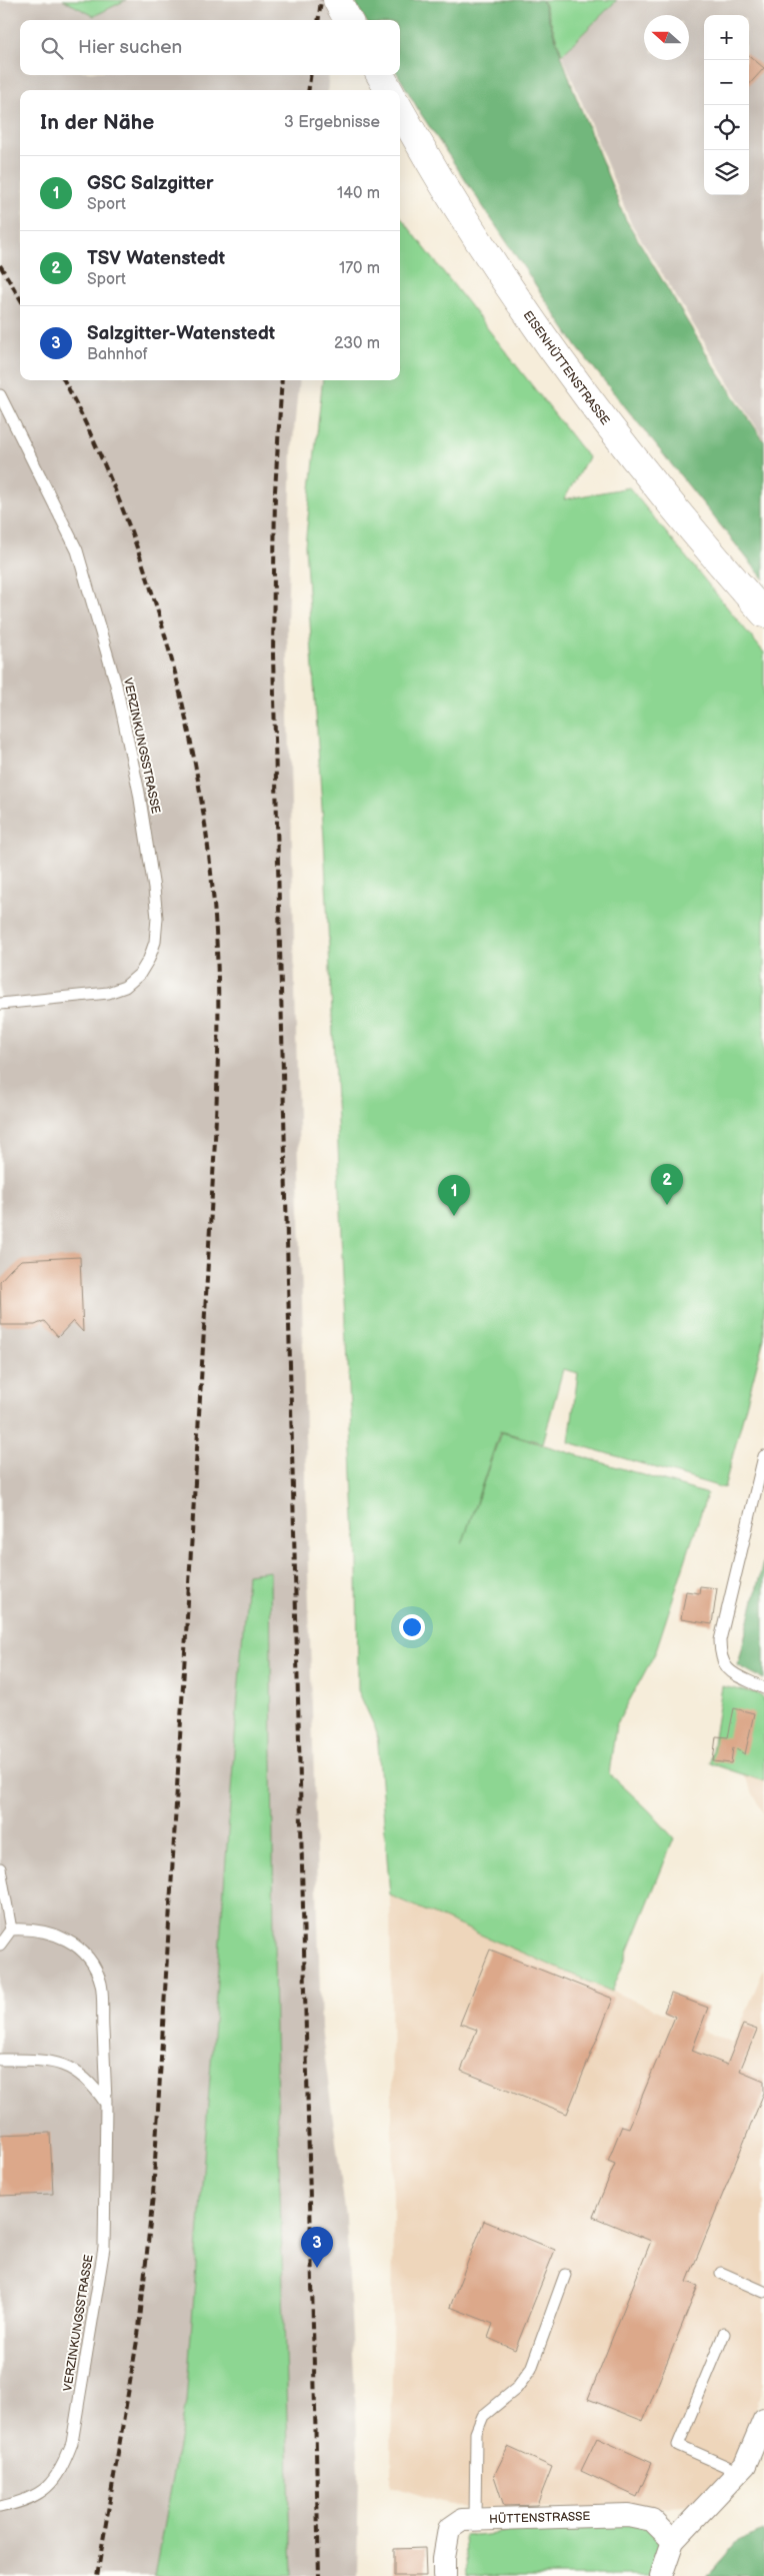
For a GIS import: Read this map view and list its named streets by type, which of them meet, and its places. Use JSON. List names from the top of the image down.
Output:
{
  "streets": {
    "street": ["EISENHÜTTENSTRASSE", "HÜTTENSTRASSE"],
    "lane": ["VERZINKUNGSSTRASSE"]
  },
  "north": "left",
  "page": {
    "map_buttons": ["+", "−"],
    "search": "Hier suchen",
    "heading": ["In der Nähe", "3 Ergebnisse"],
    "list": [
      {
        "mark": "1",
        "name": "GSC Salzgitter",
        "note": "Sport",
        "value": "140 m"
      },
      {
        "mark": "2",
        "name": "TSV Watenstedt",
        "note": "Sport",
        "value": "170 m"
      },
      {
        "mark": "3",
        "name": "Salzgitter-Watenstedt",
        "note": "Bahnhof",
        "value": "230 m"
      }
    ],
    "pins": ["2", "1", "3"]
  }
}
